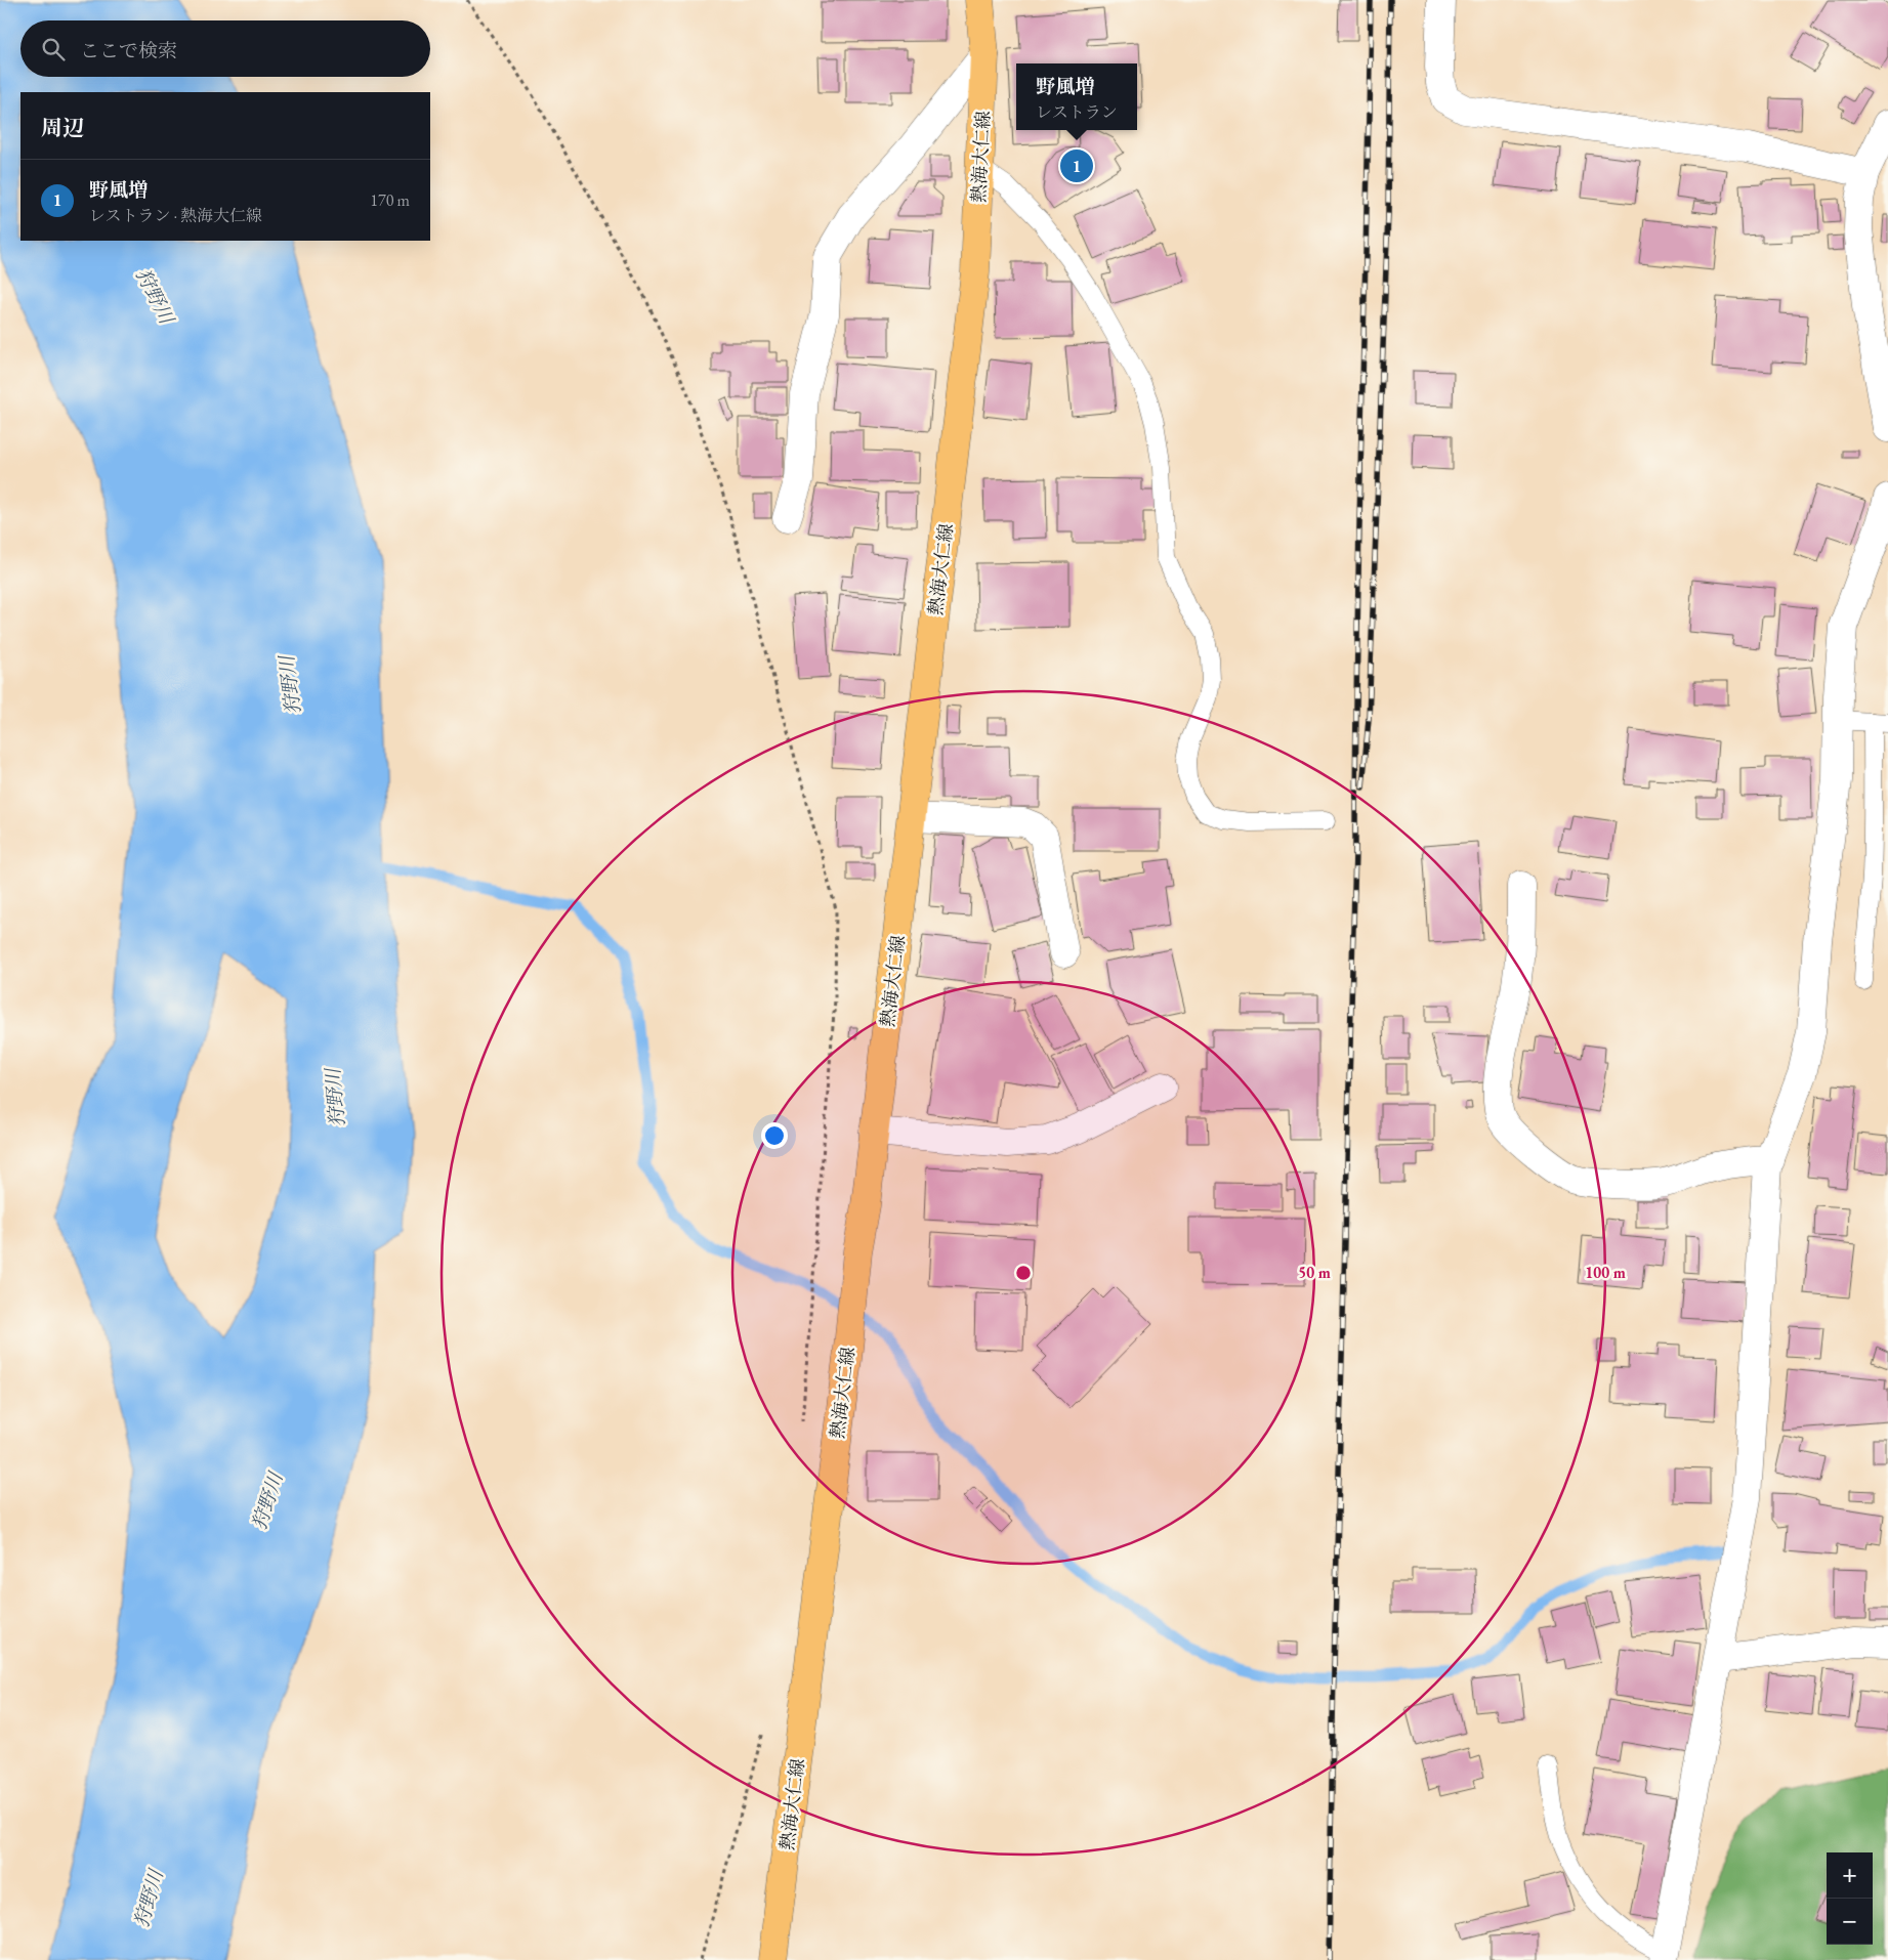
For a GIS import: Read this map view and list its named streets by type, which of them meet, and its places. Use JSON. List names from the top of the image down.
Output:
{
  "streets": {
    "main road": ["熱海大仁線"]
  },
  "water": ["狩野川"],
  "page": {
    "search": "ここで検索",
    "popup": ["野風増", "レストラン"],
    "heading": "周辺",
    "pins": "1",
    "list": [
      {
        "mark": "1",
        "name": "野風増",
        "note": "レストラン · 熱海大仁線",
        "value": "170 m"
      }
    ],
    "map_buttons": ["+", "−"]
  },
  "rings": ["50 m", "100 m"]
}
